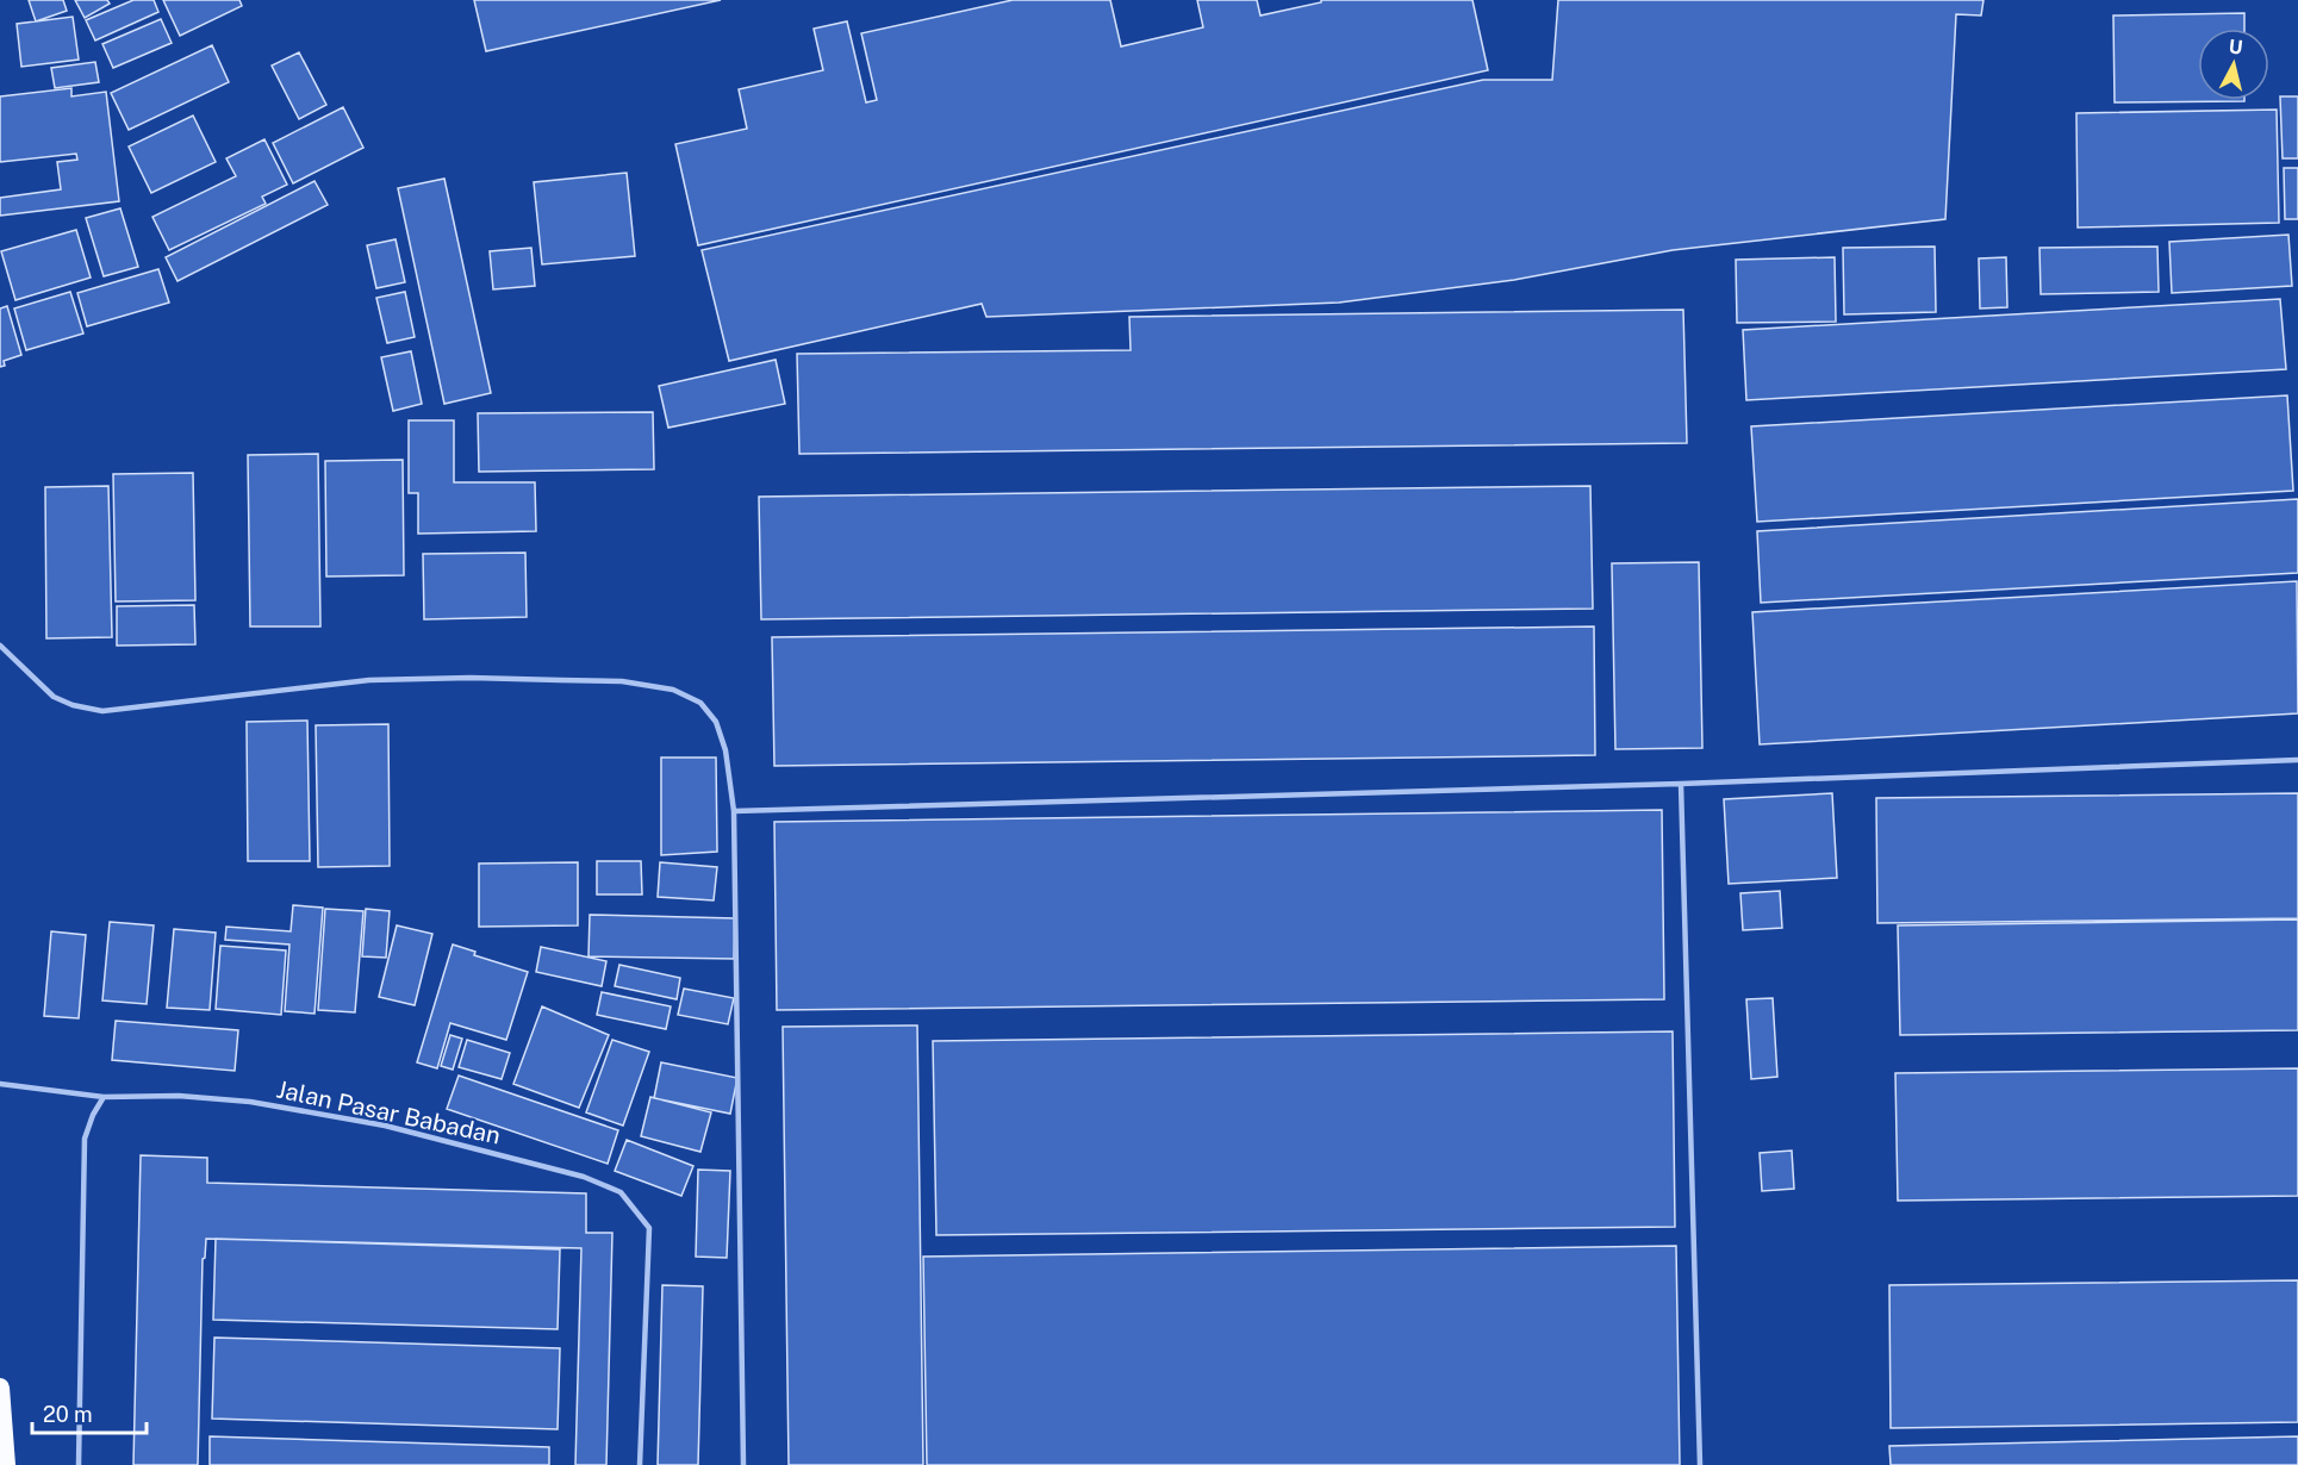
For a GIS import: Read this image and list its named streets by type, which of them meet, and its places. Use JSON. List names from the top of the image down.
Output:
{
  "streets": {
    "lane": ["Jalan Pasar Babadan"]
  },
  "scale_bar": "20 m",
  "north": "top"
}
